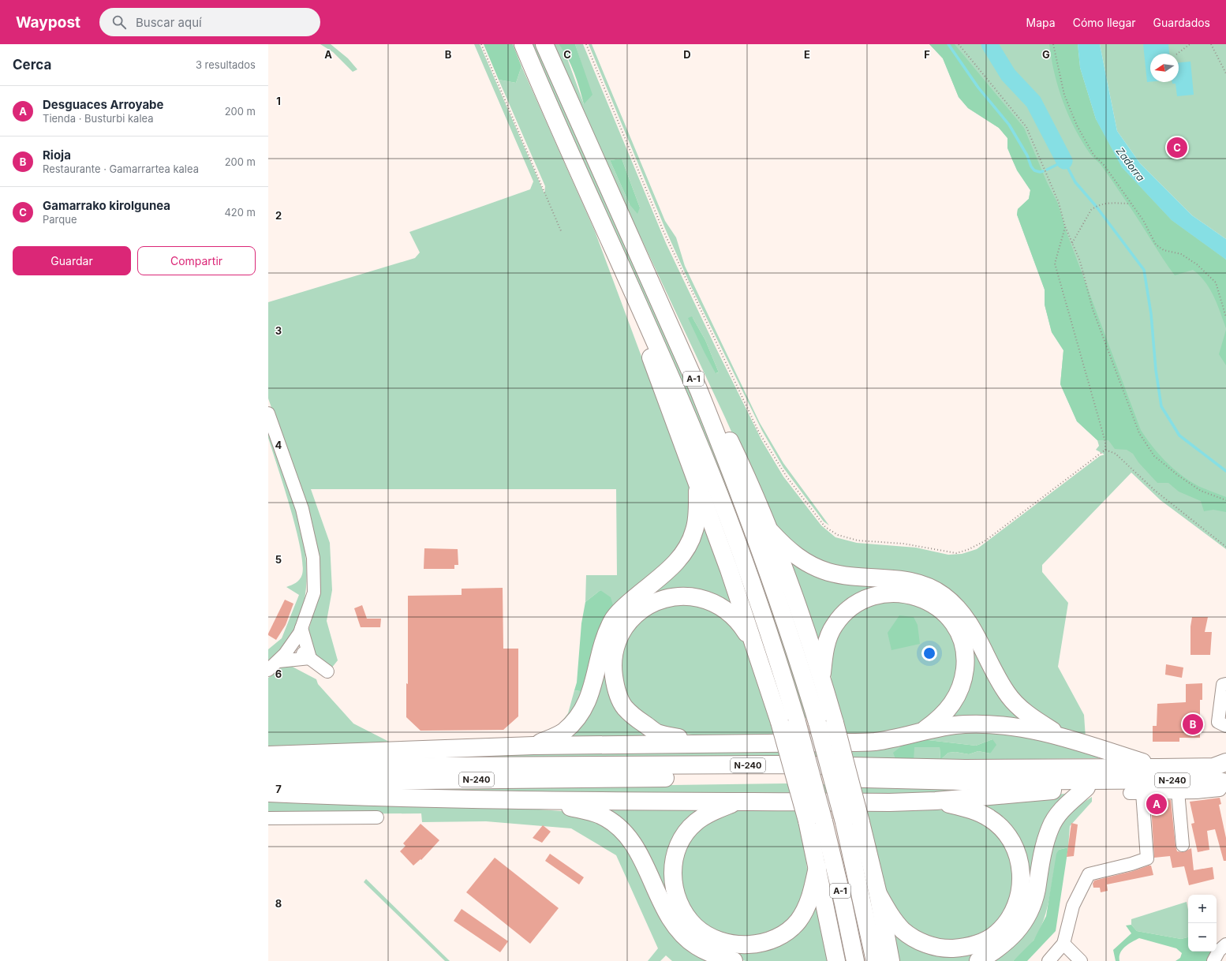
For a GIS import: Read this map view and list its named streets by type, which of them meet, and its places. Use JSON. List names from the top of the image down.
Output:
{
  "streets": {
    "highway": ["A-1", "N-240"]
  },
  "water": ["Zadorra"],
  "north": "left",
  "page": {
    "header": "Waypost",
    "search": "Buscar aquí",
    "nav": ["Mapa", "Cómo llegar", "Guardados"],
    "heading": ["Cerca", "3 resultados"],
    "list": [
      {
        "mark": "A",
        "name": "Desguaces Arroyabe",
        "note": "Tienda · Busturbi kalea",
        "value": "200 m"
      },
      {
        "mark": "B",
        "name": "Rioja",
        "note": "Restaurante · Gamarrartea kalea",
        "value": "200 m"
      },
      {
        "mark": "C",
        "name": "Gamarrako kirolgunea",
        "note": "Parque",
        "value": "420 m"
      }
    ],
    "pins": ["C", "B", "A"],
    "buttons": ["Guardar", "Compartir"],
    "map_buttons": ["+", "−"]
  },
  "grid": {
    "columns": [
      "A",
      "B",
      "C",
      "D",
      "E",
      "F",
      "G"
    ],
    "rows": [
      "1",
      "2",
      "3",
      "4",
      "5",
      "6",
      "7",
      "8"
    ]
  }
}
